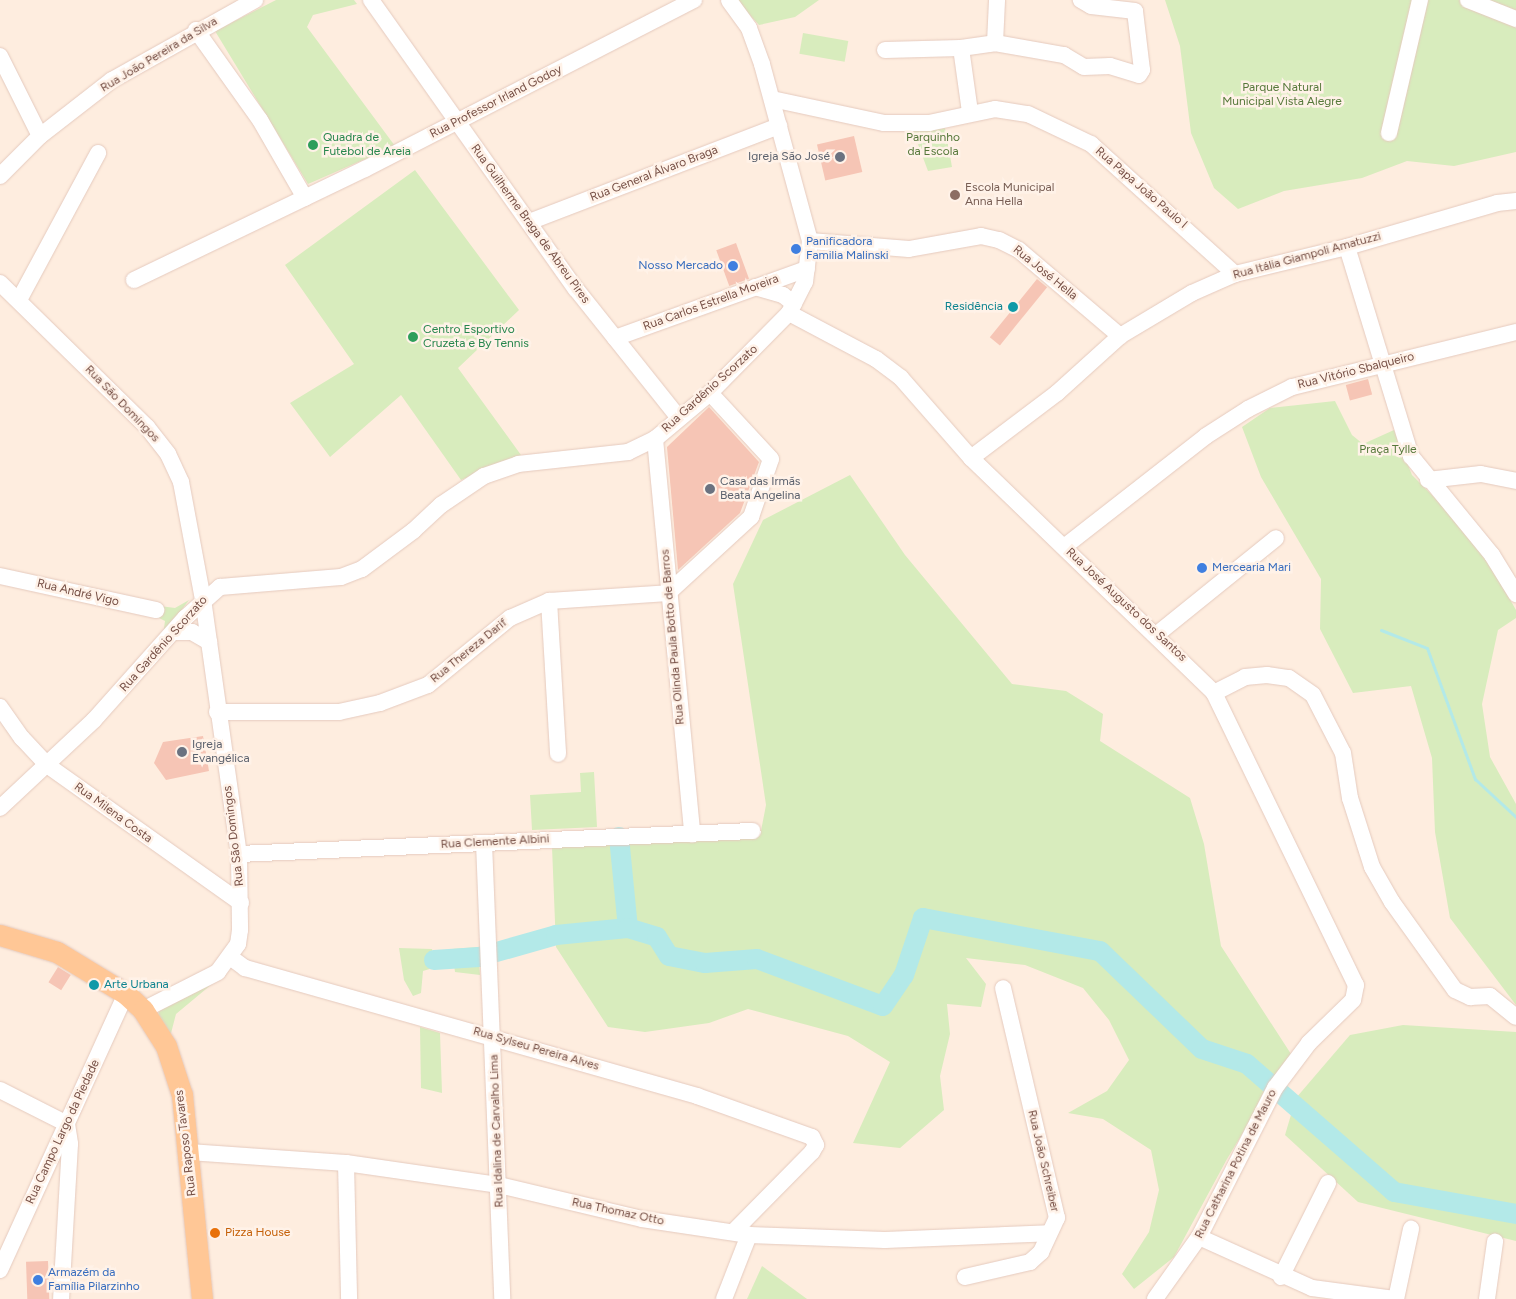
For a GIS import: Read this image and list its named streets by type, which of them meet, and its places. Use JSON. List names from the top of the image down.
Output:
{
  "streets": {
    "main road": ["Rua Raposo Tavares"],
    "street": [
      "Rua João Pereira da Silva",
      "Rua Professor Irland Godoy",
      "Rua General Álvaro Braga",
      "Rua Papa João Paulo I",
      "Rua Guilherme Braga de Abreu Pires",
      "Rua Itália Giampoli Amatuzzi",
      "Rua José Hella",
      "Rua Carlos Estrella Moreira",
      "Rua Vitório Sbalqueiro",
      "Rua Gardênio Scorzato",
      "Rua São Domingos",
      "Rua André Vigo",
      "Rua José Augusto dos Santos",
      "Rua Olinda Paula Botto de Barros",
      "Rua Thereza Darif",
      "Rua Milena Costa",
      "Rua Clemente Albini",
      "Rua Sylseu Pereira Alves",
      "Rua Idalina de Carvalho Lima",
      "Rua Campo Largo da Piedade",
      "Rua João Schreiber",
      "Rua Catharina Potina de Mauro",
      "Rua Thomaz Otto"
    ]
  },
  "crossings": [
    ["Rua Professor Irland Godoy", "Rua Guilherme Braga de Abreu Pires"],
    ["Rua General Álvaro Braga", "Rua Guilherme Braga de Abreu Pires"],
    ["Rua General Álvaro Braga", "Rua Gardênio Scorzato"],
    ["Rua Papa João Paulo I", "Rua Itália Giampoli Amatuzzi"],
    ["Rua Papa João Paulo I", "Rua Gardênio Scorzato"],
    ["Rua Guilherme Braga de Abreu Pires", "Rua Carlos Estrella Moreira"],
    ["Rua Guilherme Braga de Abreu Pires", "Rua Gardênio Scorzato"],
    ["Rua Itália Giampoli Amatuzzi", "Rua José Hella"],
    ["Rua Itália Giampoli Amatuzzi", "Rua José Augusto dos Santos"],
    ["Rua José Hella", "Rua Gardênio Scorzato"],
    ["Rua Carlos Estrella Moreira", "Rua Gardênio Scorzato"],
    ["Rua Carlos Estrella Moreira", "Rua José Augusto dos Santos"],
    ["Rua Vitório Sbalqueiro", "Rua José Augusto dos Santos"],
    ["Rua Gardênio Scorzato", "Rua São Domingos"],
    ["Rua Gardênio Scorzato", "Rua José Augusto dos Santos"],
    ["Rua Gardênio Scorzato", "Rua Olinda Paula Botto de Barros"],
    ["Rua Gardênio Scorzato", "Rua Milena Costa"],
    ["Rua São Domingos", "Rua Thereza Darif"],
    ["Rua São Domingos", "Rua Milena Costa"],
    ["Rua São Domingos", "Rua Clemente Albini"],
    ["Rua São Domingos", "Rua Sylseu Pereira Alves"],
    ["Rua São Domingos", "Rua Raposo Tavares"],
    ["Rua José Augusto dos Santos", "Rua Catharina Potina de Mauro"],
    ["Rua Olinda Paula Botto de Barros", "Rua Thereza Darif"],
    ["Rua Olinda Paula Botto de Barros", "Rua Clemente Albini"],
    ["Rua Clemente Albini", "Rua Idalina de Carvalho Lima"],
    ["Rua Sylseu Pereira Alves", "Rua Idalina de Carvalho Lima"],
    ["Rua Sylseu Pereira Alves", "Rua Thomaz Otto"],
    ["Rua Idalina de Carvalho Lima", "Rua Thomaz Otto"],
    ["Rua Campo Largo da Piedade", "Rua Raposo Tavares"],
    ["Rua Raposo Tavares", "Rua Thomaz Otto"],
    ["Rua João Schreiber", "Rua Thomaz Otto"]
  ],
  "parks": ["Parque Natural Municipal Vista Alegre", "Parquinho da Escola", "Praça Tylle"],
  "places": [
    "Quadra de Futebol de Areia",
    "Igreja São José",
    "Escola Municipal Anna Hella",
    "Panificadora Familia Malinski",
    "Nosso Mercado",
    "Residência",
    "Centro Esportivo Cruzeta e By Tennis",
    "Casa das Irmãs Beata Angelina",
    "Mercearia Mari",
    "Igreja Evangélica",
    "Arte Urbana",
    "Pizza House",
    "Armazém da Família Pilarzinho"
  ]
}
